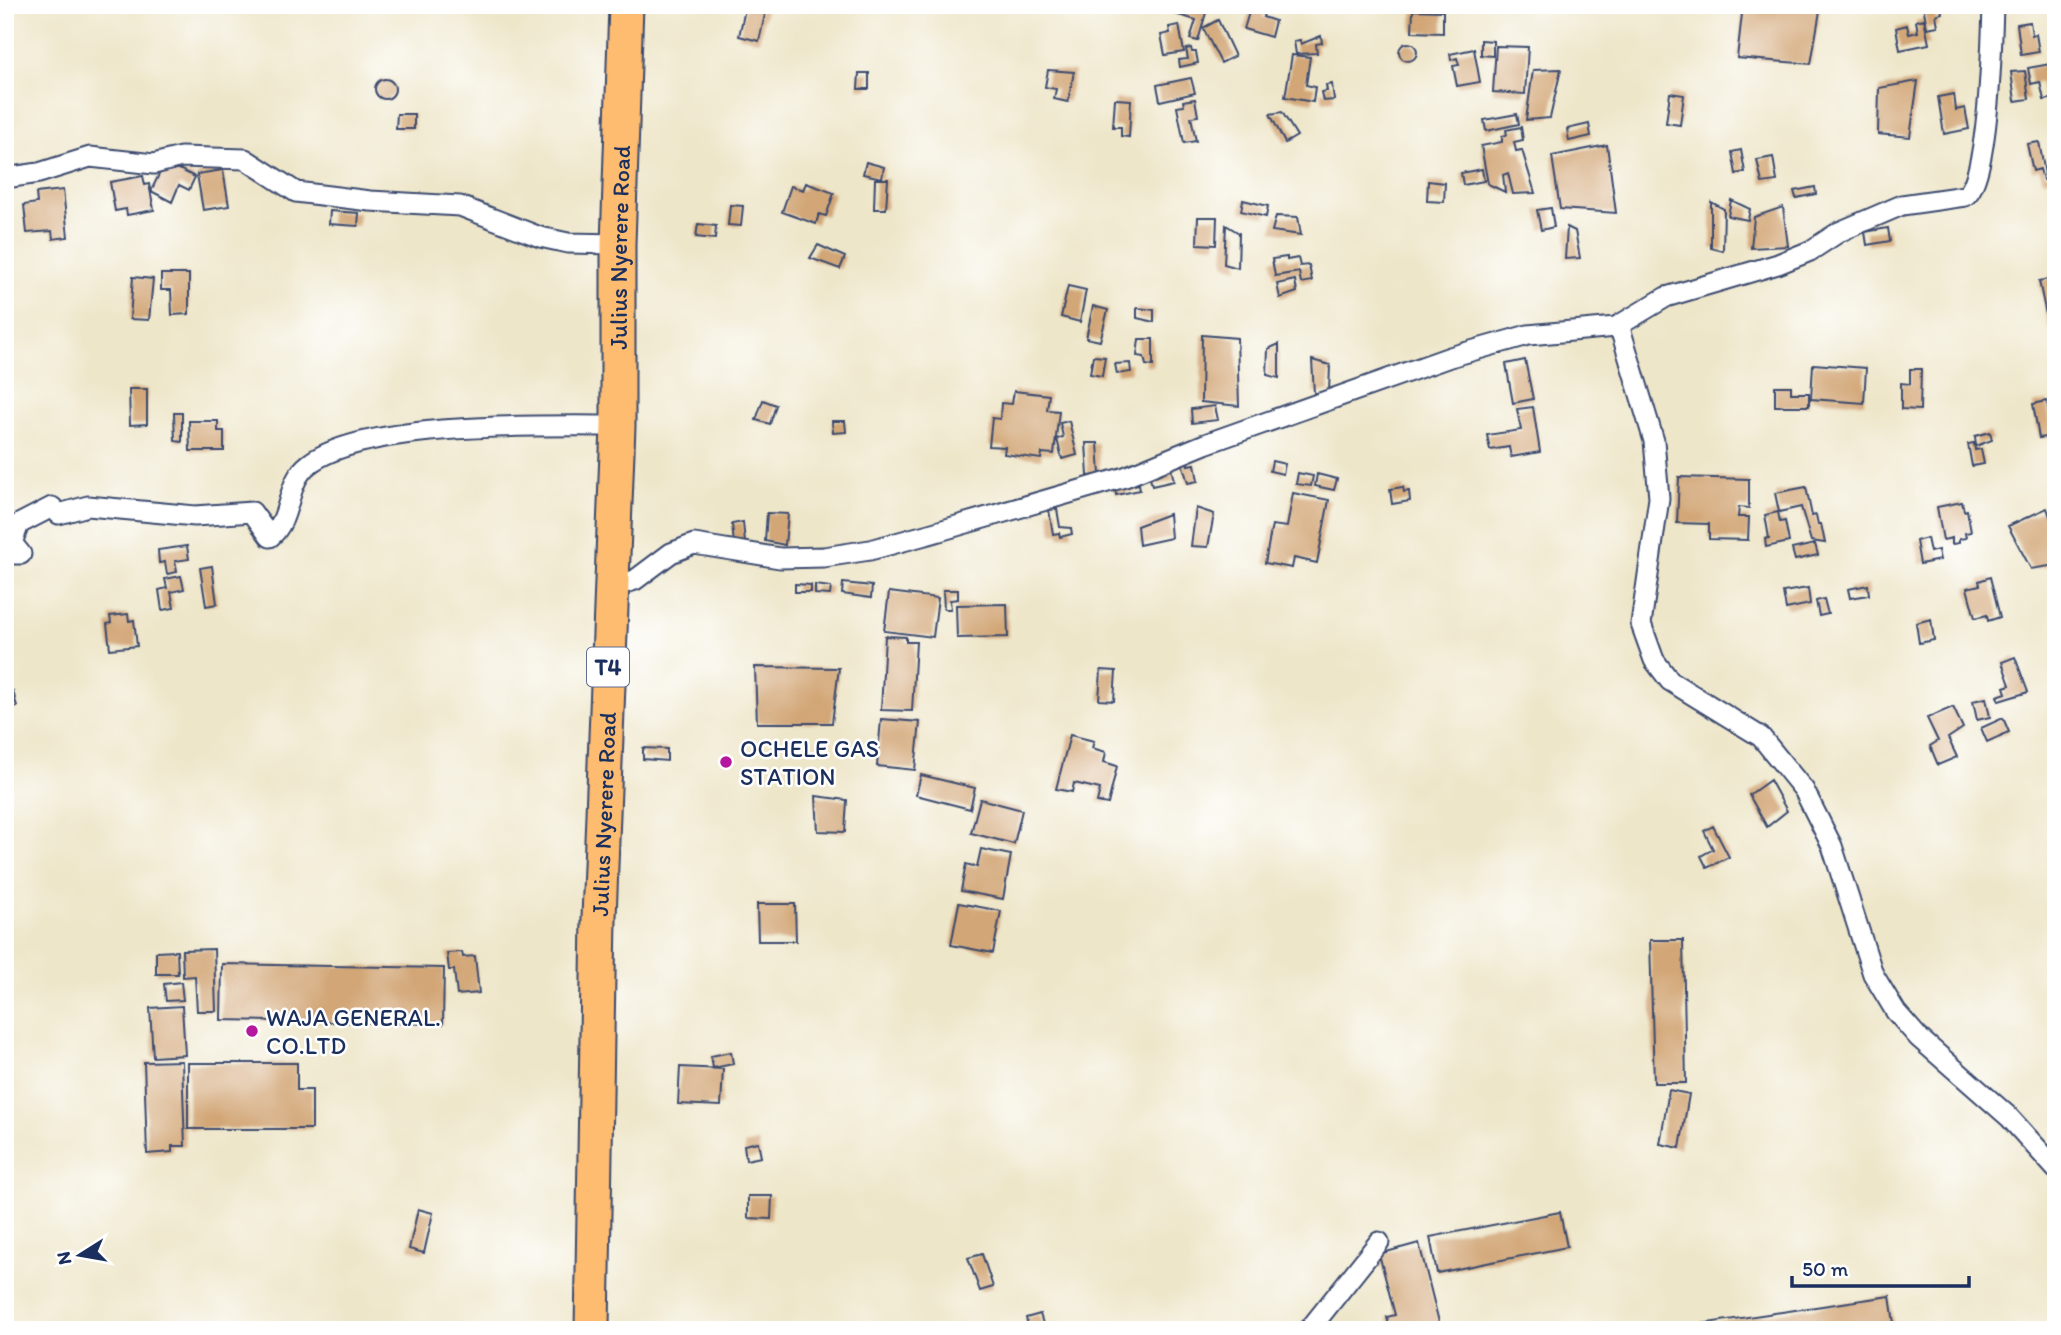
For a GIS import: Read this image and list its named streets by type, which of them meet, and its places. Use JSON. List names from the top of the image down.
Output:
{
  "streets": {
    "highway": ["Julius Nyerere Road", "T4"]
  },
  "places": ["OCHELE GAS STATION", "WAJA GENERAL. CO.LTD"],
  "scale_bar": "50 m",
  "north": "left"
}
